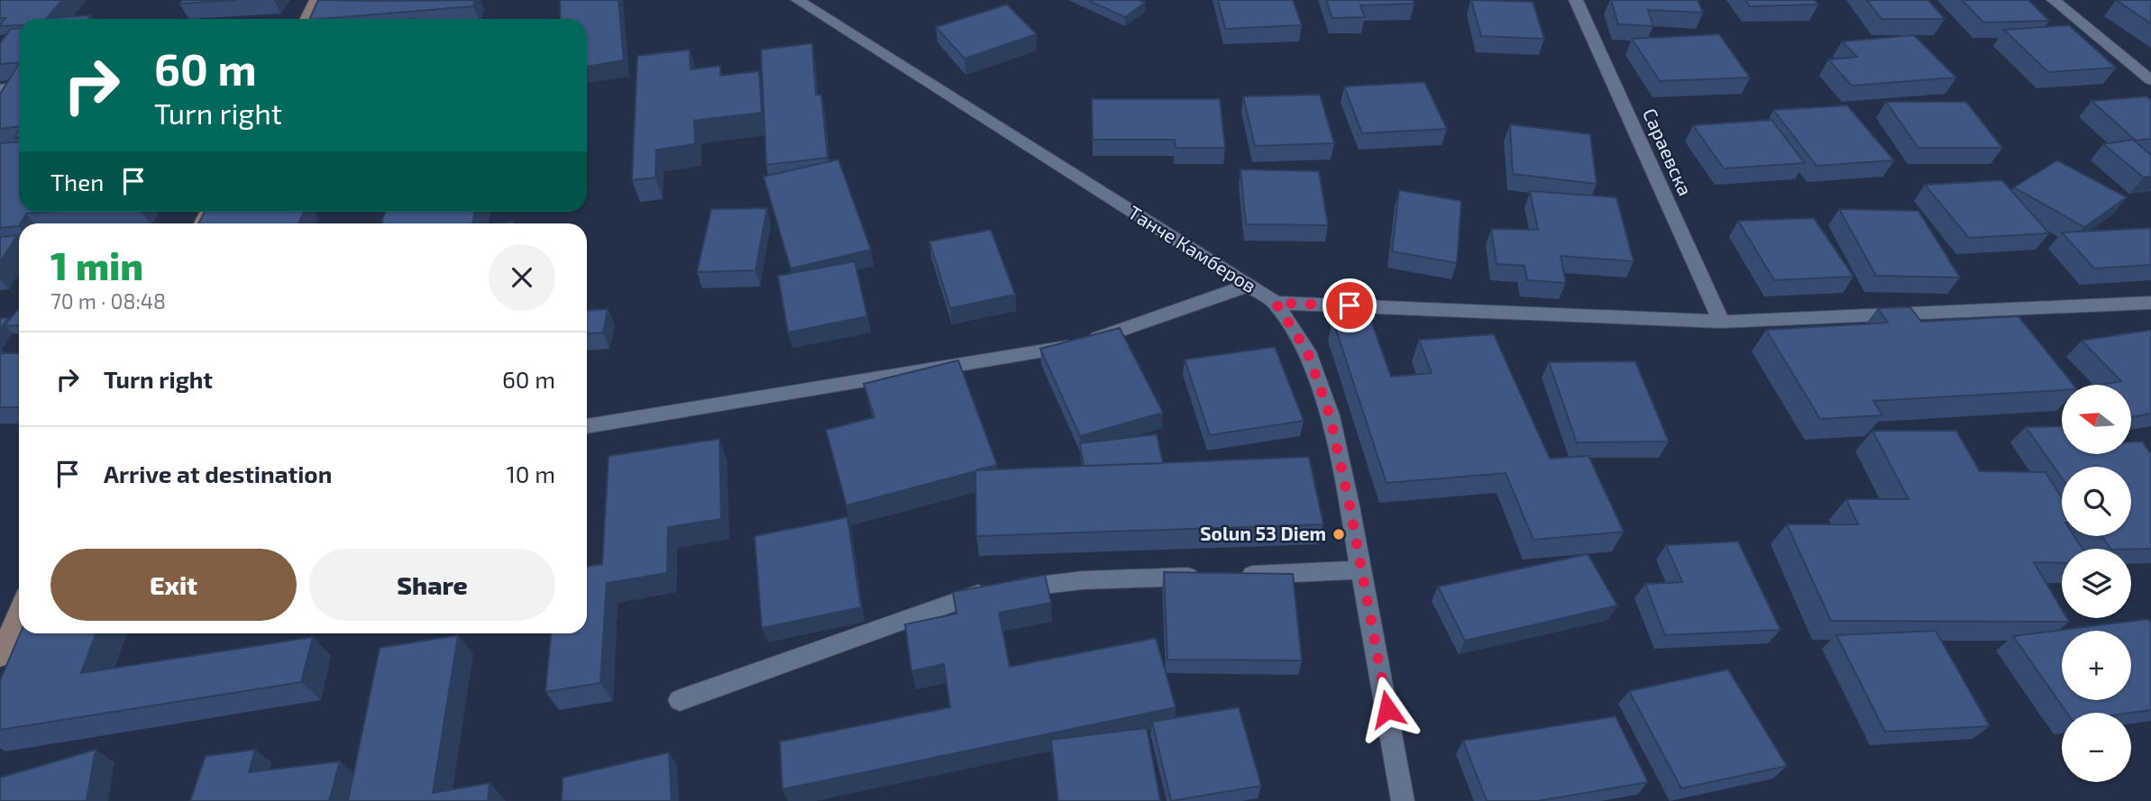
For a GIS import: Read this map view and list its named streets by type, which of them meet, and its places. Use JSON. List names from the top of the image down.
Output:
{
  "streets": {
    "street": ["Сараевска", "Танче Камберов"]
  },
  "places": ["Solun 53 Diem"],
  "north": "left",
  "page": {
    "turn": ["60 m", "Turn right"],
    "then": "Then",
    "heading": ["1 min", "70 m · 08:48"],
    "list": [
      {
        "name": "Turn right",
        "value": "60 m"
      },
      {
        "name": "Arrive at destination",
        "value": "10 m"
      }
    ],
    "map_buttons": ["+", "−"],
    "buttons": ["Exit", "Share"]
  }
}
